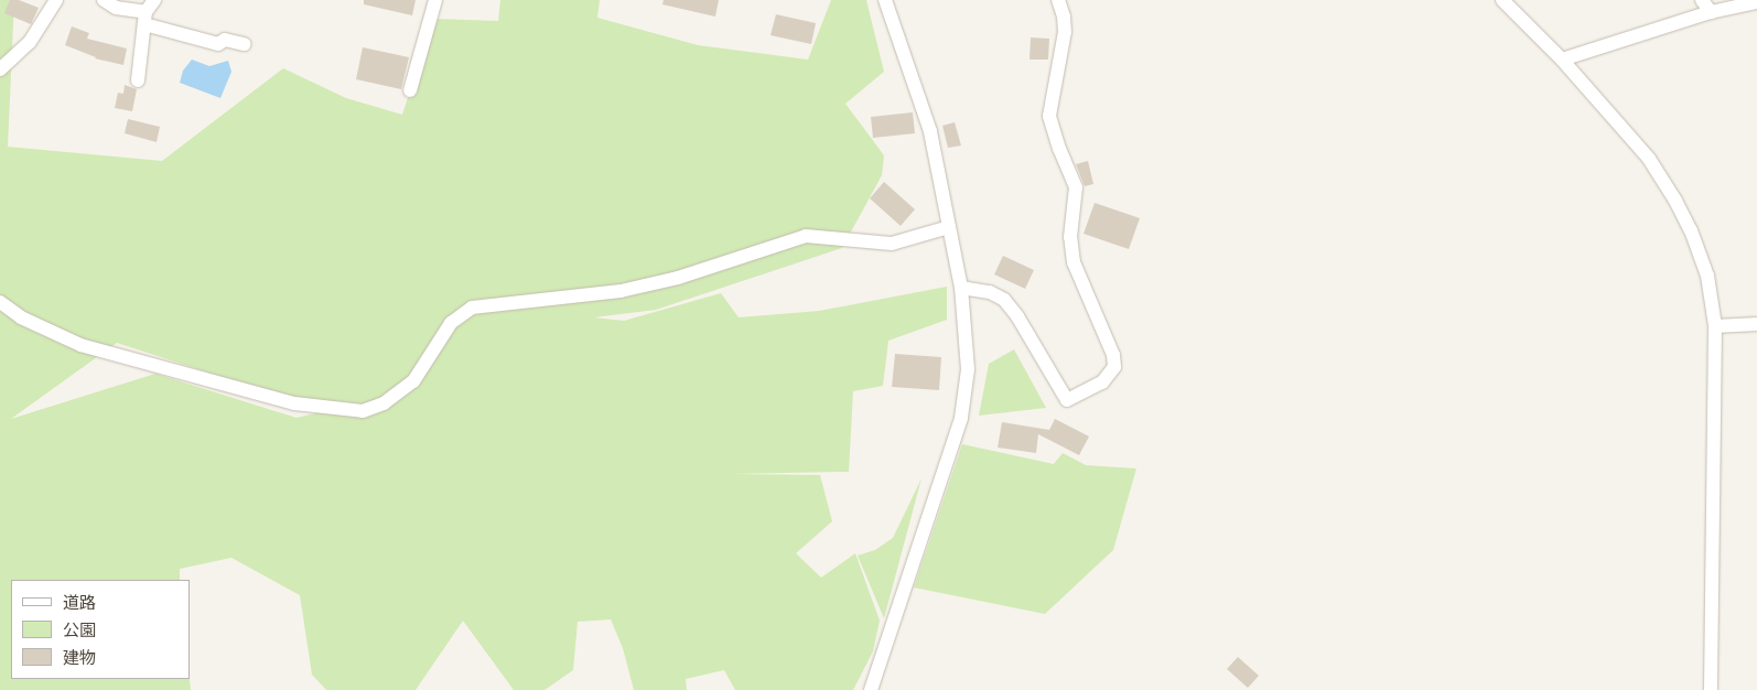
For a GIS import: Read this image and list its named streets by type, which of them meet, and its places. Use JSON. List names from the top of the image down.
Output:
{
  "legend": ["道路", "公園", "建物"]
}
